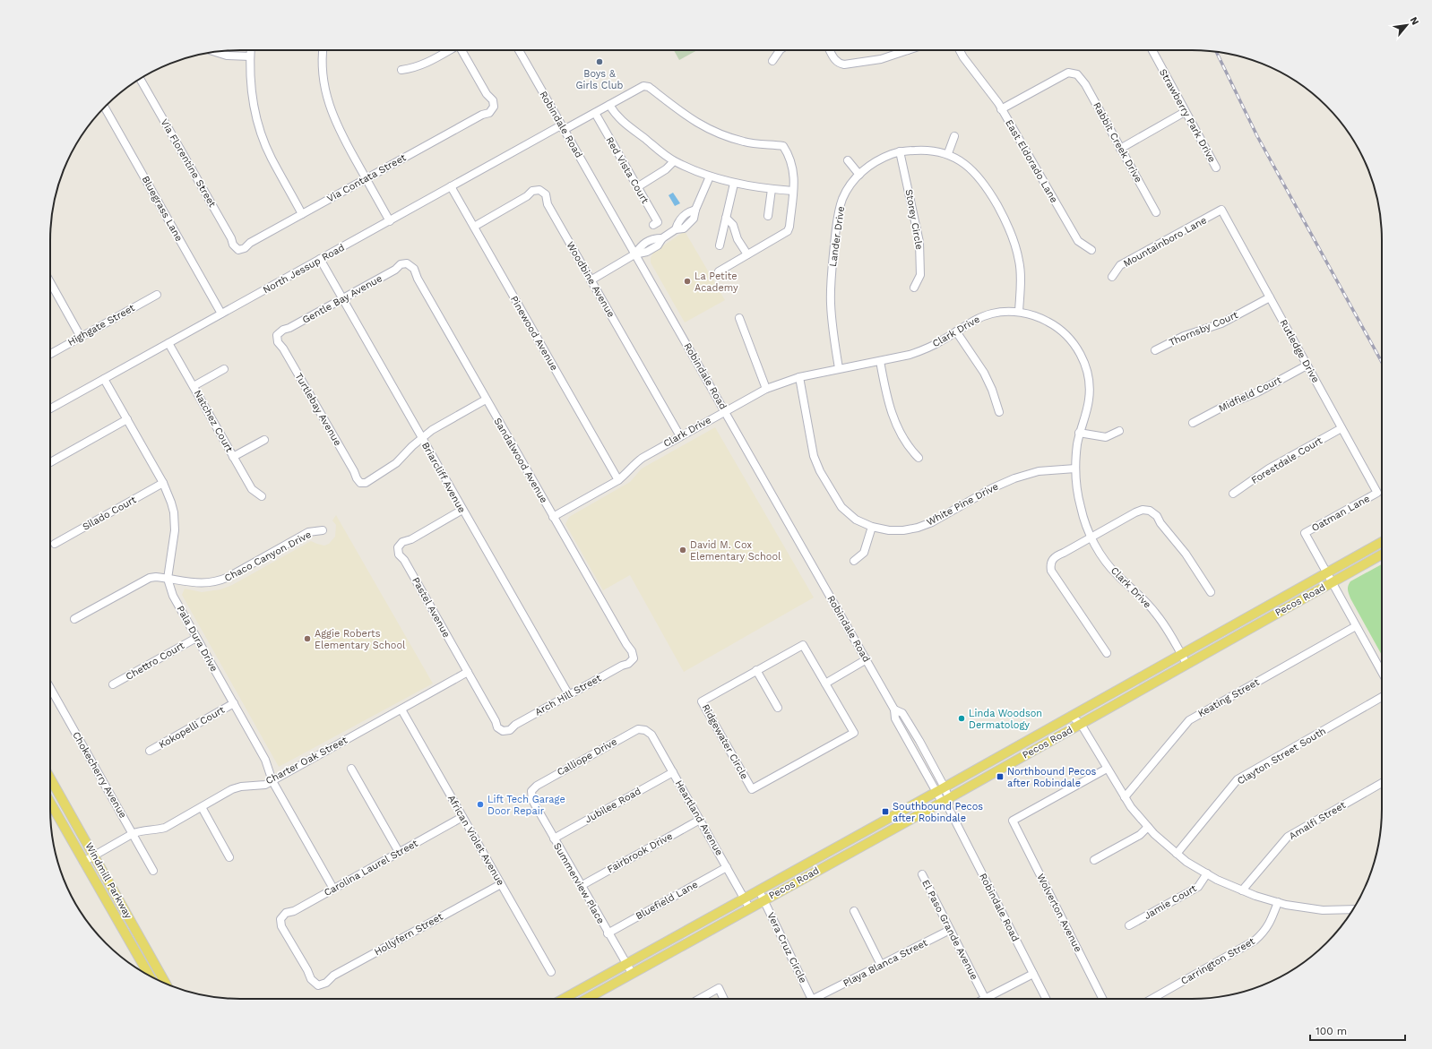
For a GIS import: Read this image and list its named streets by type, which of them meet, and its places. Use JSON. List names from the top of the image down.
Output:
{
  "streets": {
    "main road": ["Pecos Road", "Windmill Parkway"],
    "street": [
      "Strawberry Park Drive",
      "Robindale Road",
      "Rabbit Creek Drive",
      "East Eldorado Lane",
      "Via Florentine Street",
      "Red Vista Court",
      "Via Contata Street",
      "Bluegrass Lane",
      "Storey Circle",
      "Lander Drive",
      "Mountainboro Lane",
      "North Jessup Road",
      "Woodbine Avenue",
      "Gentle Bay Avenue",
      "Highgate Street",
      "Thornsby Court",
      "Clark Drive",
      "Pinewood Avenue",
      "Rutledge Drive",
      "Midfield Court",
      "Turtlebay Avenue",
      "Natchez Court",
      "Sandalwood Avenue",
      "Forestdale Court",
      "Briarcliff Avenue",
      "White Pine Drive",
      "Silado Court",
      "Oatman Lane",
      "Chaco Canyon Drive",
      "Pastel Avenue",
      "Pala Dura Drive",
      "Chettro Court",
      "Arch Hill Street",
      "Keating Street",
      "Kokopelli Court",
      "Ridgewater Circle",
      "Clayton Street South",
      "Calliope Drive",
      "Charter Oak Street",
      "Chokecherry Avenue",
      "Jubilee Road",
      "Heartland Avenue",
      "Amalfi Street",
      "African Violet Avenue",
      "Fairbrook Drive",
      "Carolina Laurel Street",
      "Summerview Place",
      "Bluefield Lane",
      "Jamie Court",
      "Wolverton Avenue",
      "El Paso Grande Avenue",
      "Hollyfern Street",
      "Vera Cruz Circle",
      "Carrington Street",
      "Playa Blanca Street"
    ]
  },
  "crossings": [
    ["Robindale Road", "North Jessup Road"],
    ["Robindale Road", "Clark Drive"],
    ["Robindale Road", "Pecos Road"],
    ["Rabbit Creek Drive", "East Eldorado Lane"],
    ["Via Florentine Street", "Via Contata Street"],
    ["Red Vista Court", "North Jessup Road"],
    ["Bluegrass Lane", "North Jessup Road"],
    ["Storey Circle", "Lander Drive"],
    ["Lander Drive", "Clark Drive"],
    ["Mountainboro Lane", "Rutledge Drive"],
    ["North Jessup Road", "Pinewood Avenue"],
    ["North Jessup Road", "Natchez Court"],
    ["North Jessup Road", "Briarcliff Avenue"],
    ["North Jessup Road", "Pala Dura Drive"],
    ["Woodbine Avenue", "Clark Drive"],
    ["Woodbine Avenue", "Pinewood Avenue"],
    ["Gentle Bay Avenue", "Turtlebay Avenue"],
    ["Gentle Bay Avenue", "Sandalwood Avenue"],
    ["Gentle Bay Avenue", "Briarcliff Avenue"],
    ["Thornsby Court", "Rutledge Drive"],
    ["Clark Drive", "Pinewood Avenue"],
    ["Clark Drive", "Sandalwood Avenue"],
    ["Clark Drive", "White Pine Drive"],
    ["Clark Drive", "Pecos Road"],
    ["Rutledge Drive", "Midfield Court"],
    ["Rutledge Drive", "Forestdale Court"],
    ["Rutledge Drive", "Oatman Lane"],
    ["Turtlebay Avenue", "Briarcliff Avenue"],
    ["Sandalwood Avenue", "Arch Hill Street"],
    ["Briarcliff Avenue", "Pastel Avenue"],
    ["Briarcliff Avenue", "Arch Hill Street"],
    ["Silado Court", "Pala Dura Drive"],
    ["Oatman Lane", "Pecos Road"],
    ["Chaco Canyon Drive", "Pala Dura Drive"],
    ["Pecos Road", "Heartland Avenue"],
    ["Pecos Road", "Summerview Place"],
    ["Pecos Road", "Vera Cruz Circle"],
    ["Pastel Avenue", "Arch Hill Street"],
    ["Pastel Avenue", "Charter Oak Street"],
    ["Pala Dura Drive", "Chettro Court"],
    ["Pala Dura Drive", "Kokopelli Court"],
    ["Pala Dura Drive", "Charter Oak Street"],
    ["Pala Dura Drive", "Carolina Laurel Street"],
    ["Calliope Drive", "Heartland Avenue"],
    ["Calliope Drive", "Summerview Place"],
    ["Charter Oak Street", "Chokecherry Avenue"],
    ["Charter Oak Street", "African Violet Avenue"],
    ["Charter Oak Street", "Windmill Parkway"],
    ["Jubilee Road", "Heartland Avenue"],
    ["Jubilee Road", "Summerview Place"],
    ["Heartland Avenue", "Fairbrook Drive"],
    ["Heartland Avenue", "Bluefield Lane"],
    ["African Violet Avenue", "Carolina Laurel Street"],
    ["African Violet Avenue", "Hollyfern Street"],
    ["Fairbrook Drive", "Summerview Place"],
    ["Carolina Laurel Street", "Hollyfern Street"],
    ["Summerview Place", "Bluefield Lane"],
    ["El Paso Grande Avenue", "Playa Blanca Street"]
  ],
  "places": {
    "other": [
      "Boys & Girls Club",
      "La Petite Academy",
      "David M. Cox Elementary School",
      "Aggie Roberts Elementary School",
      "Linda Woodson Dermatology",
      "Lift Tech Garage Door Repair"
    ],
    "transit": ["Northbound Pecos after Robindale", "Southbound Pecos after Robindale"]
  },
  "scale_bar": "100 m",
  "north": "top right"
}
